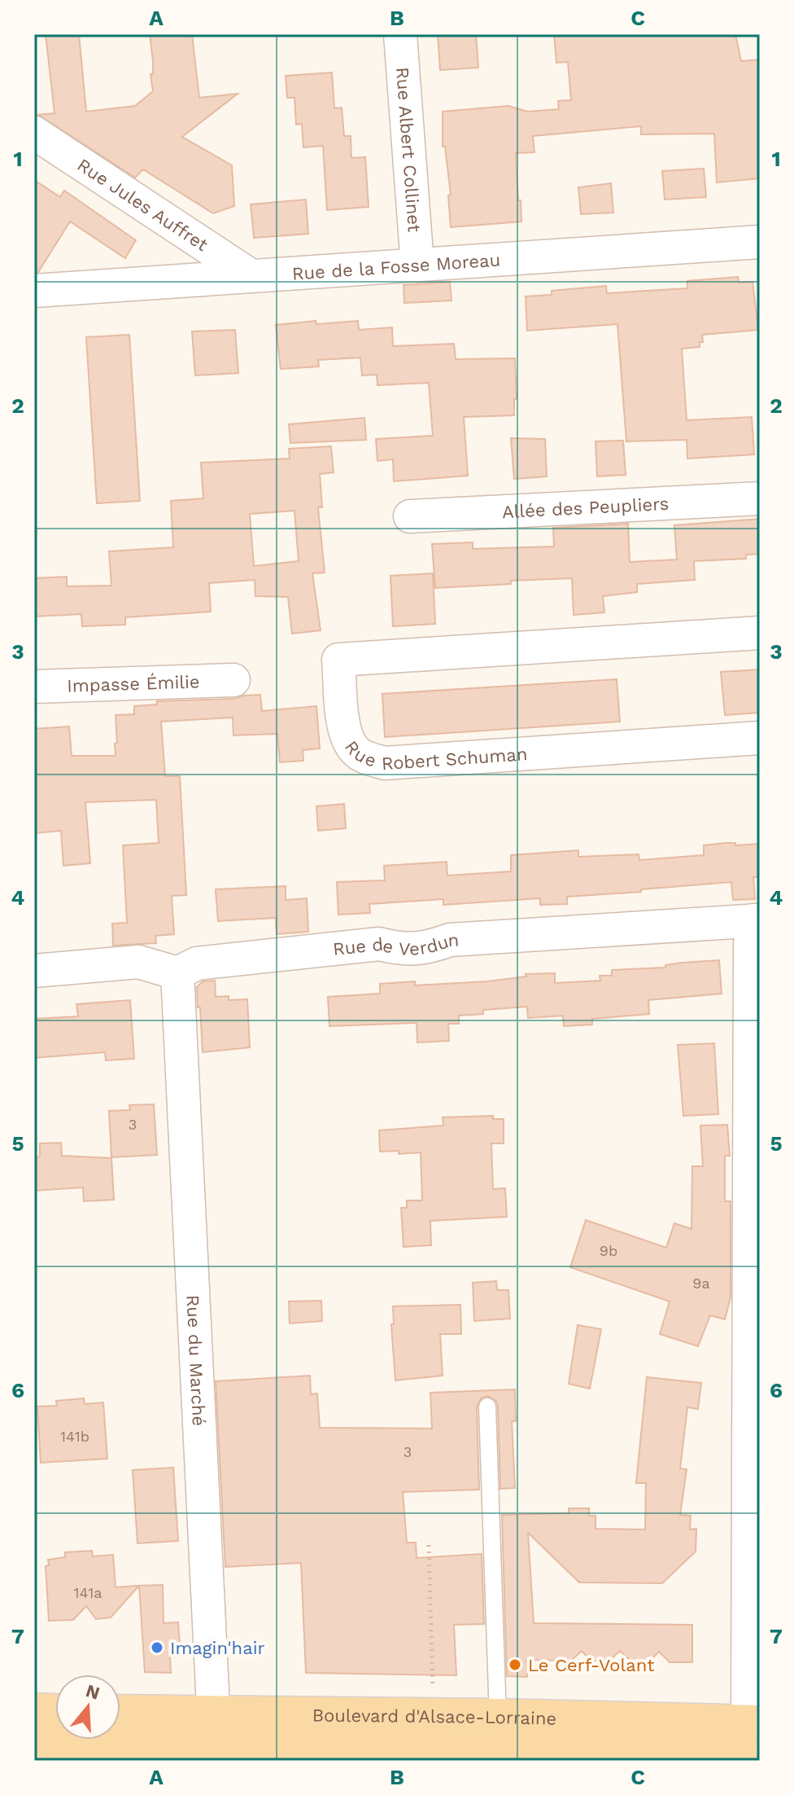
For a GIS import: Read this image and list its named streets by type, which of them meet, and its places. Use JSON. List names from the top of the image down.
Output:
{
  "streets": {
    "main road": ["Boulevard d'Alsace-Lorraine"],
    "street": [
      "Rue Albert Collinet",
      "Rue Jules Auffret",
      "Rue de la Fosse Moreau",
      "Allée des Peupliers",
      "Impasse Émilie",
      "Rue Robert Schuman",
      "Rue de Verdun",
      "Rue du Marché"
    ]
  },
  "crossings": [
    ["Rue Albert Collinet", "Rue de la Fosse Moreau"],
    ["Rue Jules Auffret", "Rue de la Fosse Moreau"],
    ["Rue de Verdun", "Rue du Marché"],
    ["Rue du Marché", "Boulevard d'Alsace-Lorraine"]
  ],
  "places": ["Imagin'hair", "Le Cerf-Volant"],
  "house_numbers": [
    "3",
    "9b",
    "9a",
    "141b",
    "3",
    "141a"
  ],
  "north": "top",
  "grid": {
    "columns": ["A", "B", "C"],
    "rows": [
      "1",
      "2",
      "3",
      "4",
      "5",
      "6",
      "7"
    ]
  }
}
